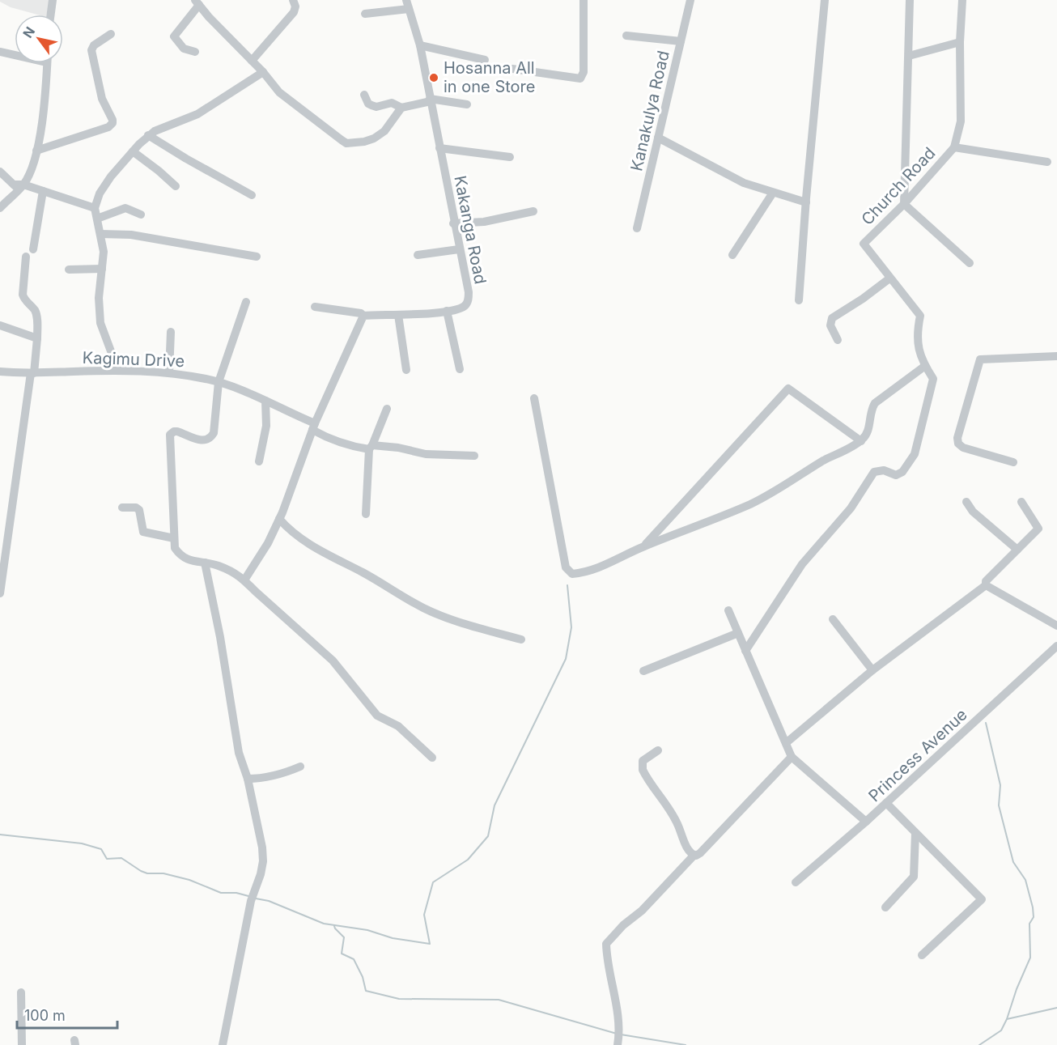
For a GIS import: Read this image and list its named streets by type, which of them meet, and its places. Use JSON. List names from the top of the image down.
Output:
{
  "streets": {
    "street": [
      "Kanakulya Road",
      "Church Road",
      "Kakanga Road",
      "Kagimu Drive",
      "Princess Avenue"
    ]
  },
  "places": ["Hosanna All in one Store"],
  "scale_bar": "100 m",
  "north": "top left"
}
